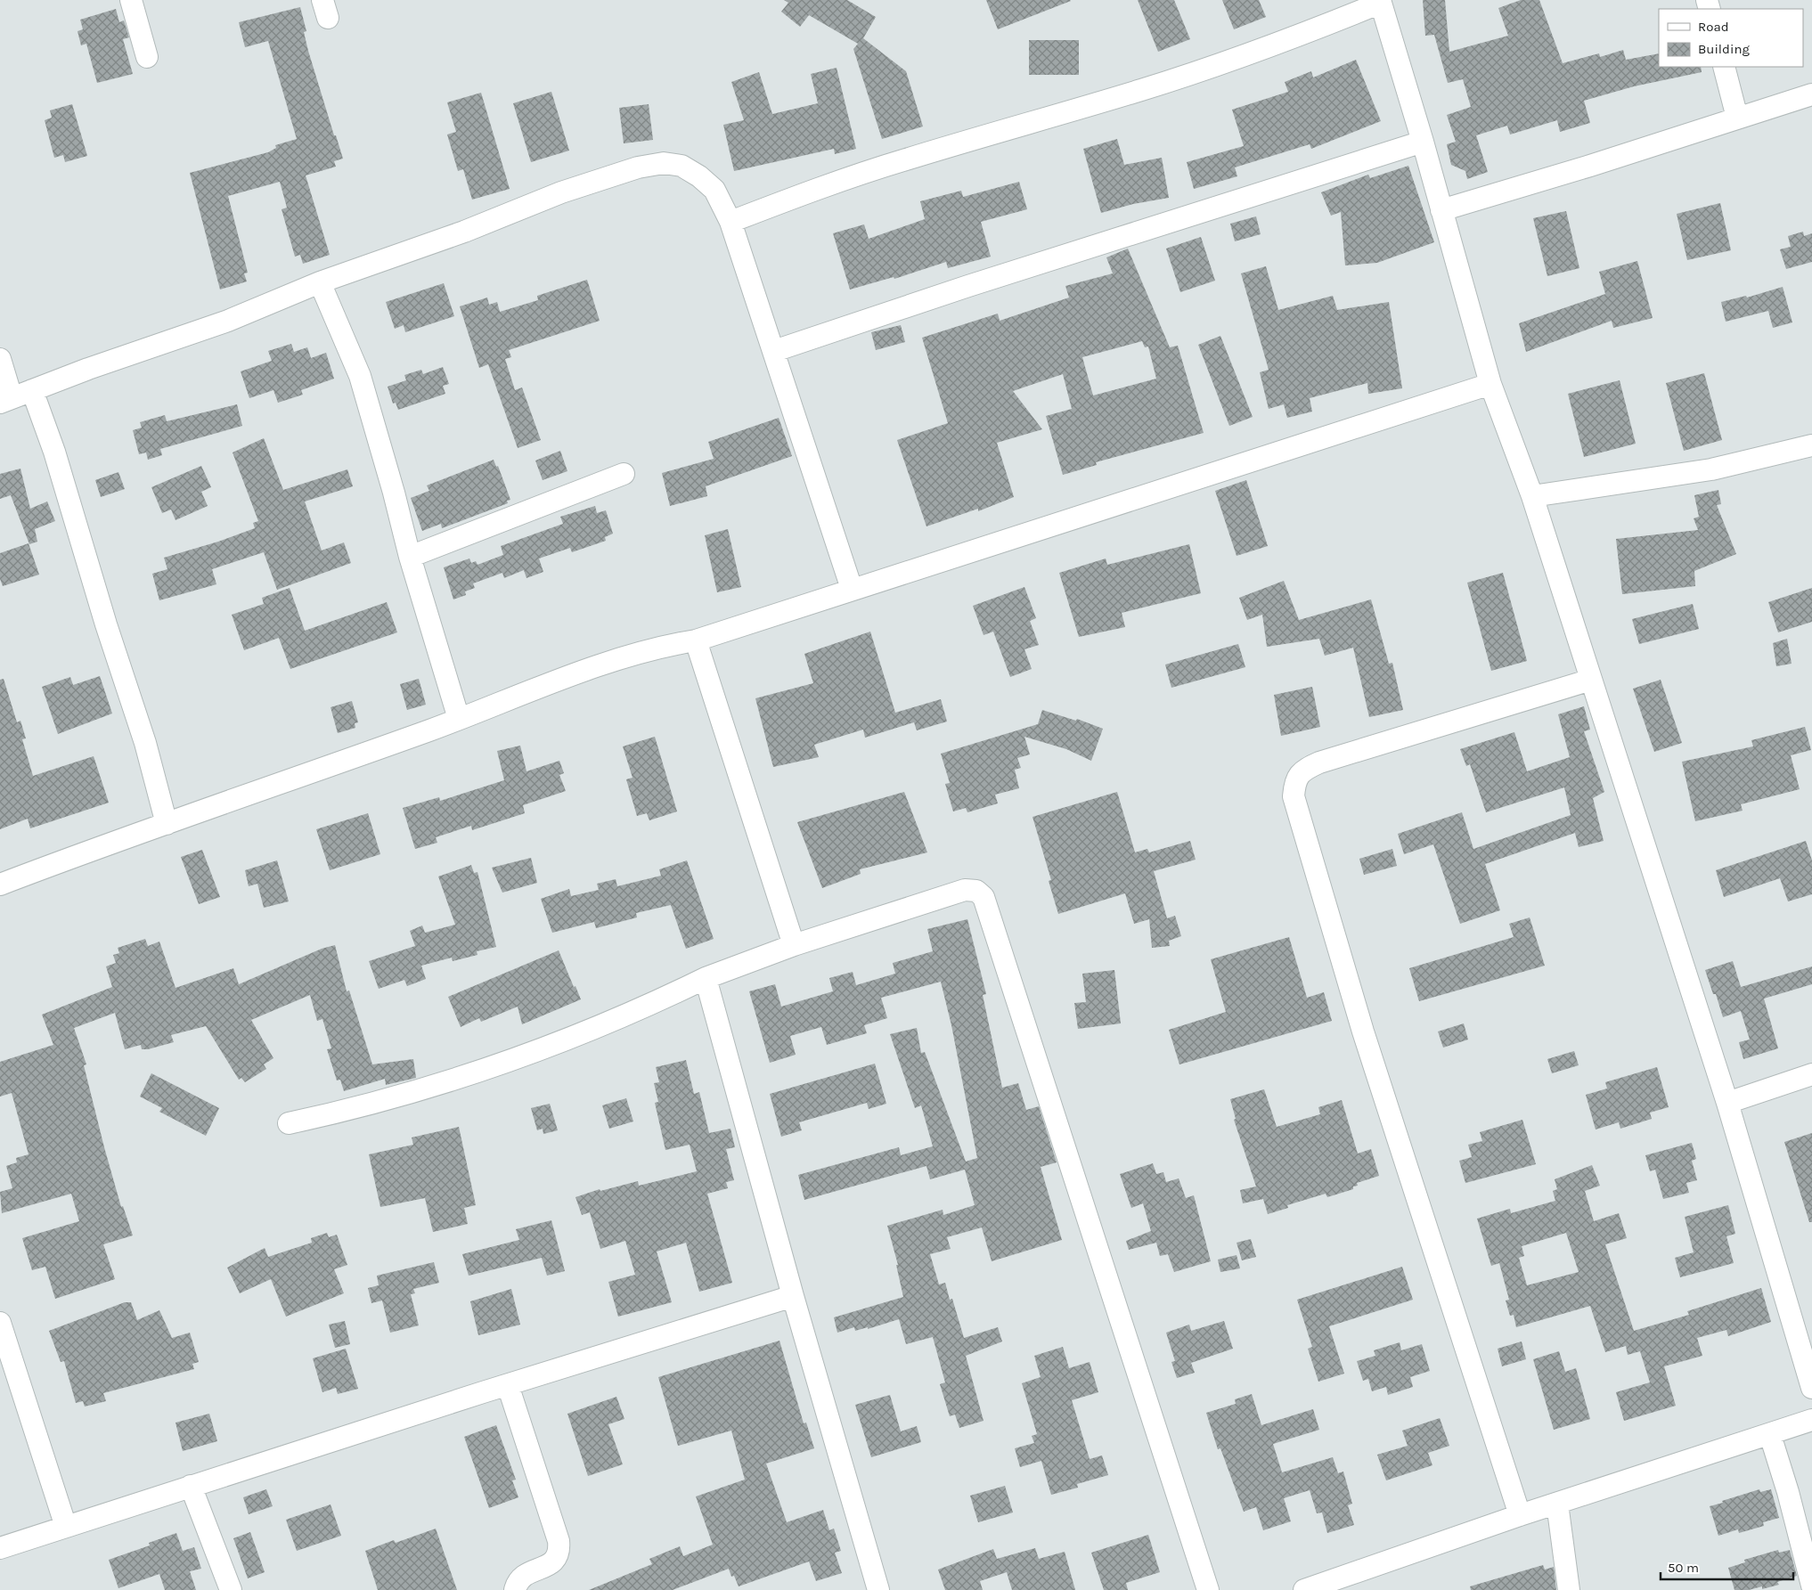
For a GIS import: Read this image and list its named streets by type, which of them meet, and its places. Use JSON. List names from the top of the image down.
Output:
{
  "legend": ["Road", "Building"],
  "scale_bar": "50 m"
}
